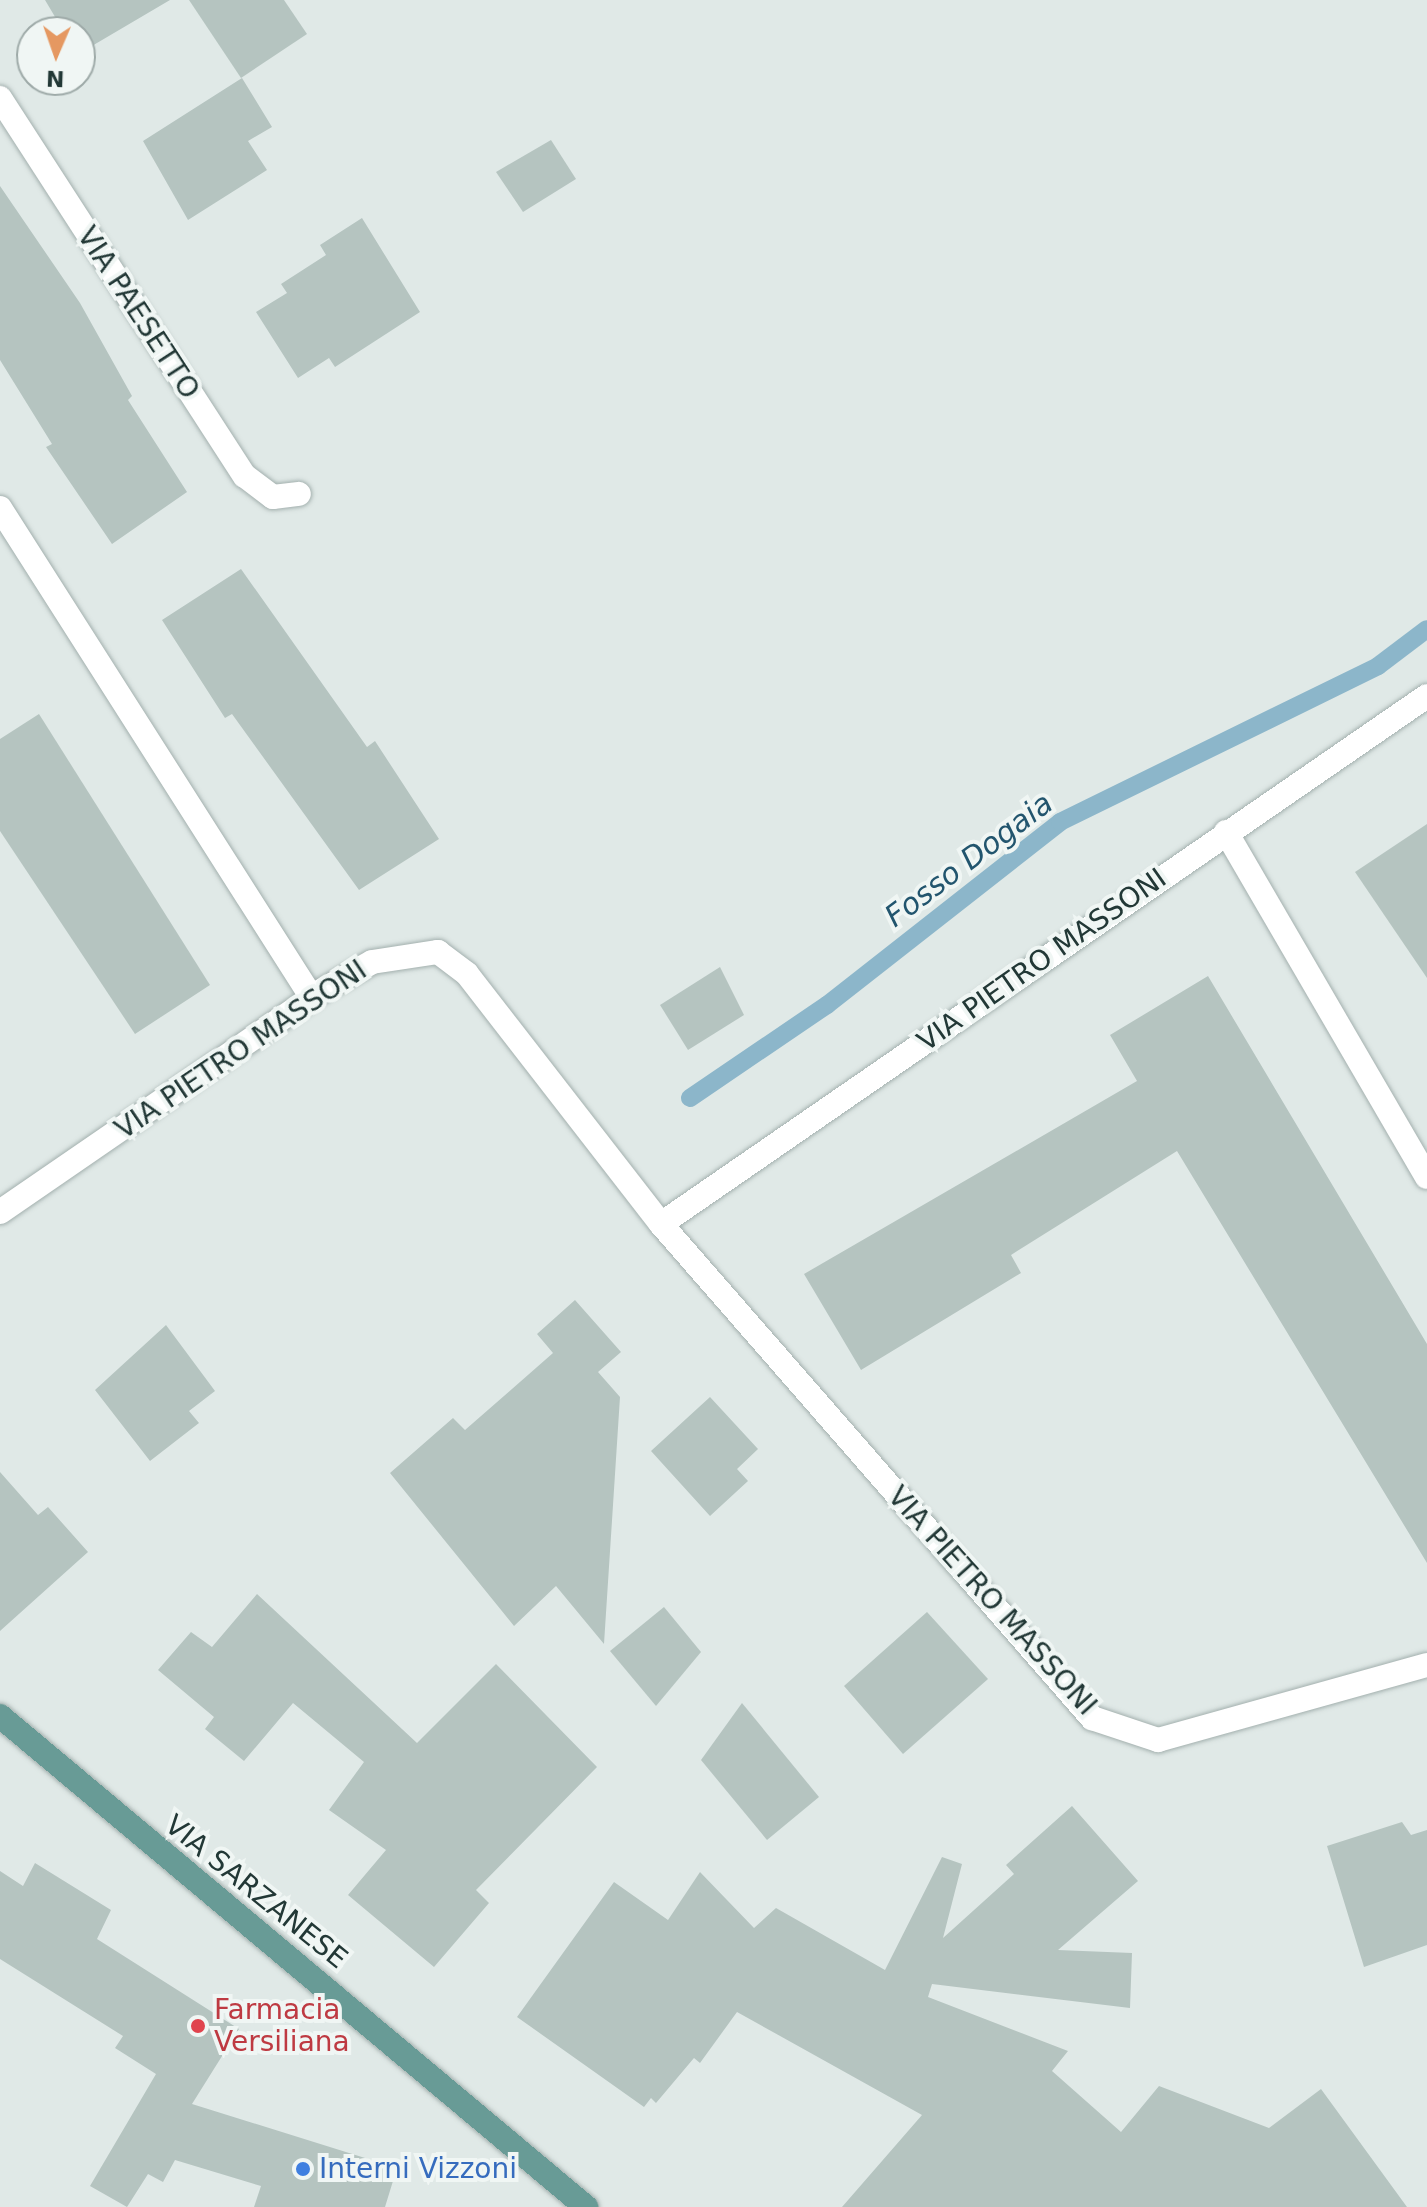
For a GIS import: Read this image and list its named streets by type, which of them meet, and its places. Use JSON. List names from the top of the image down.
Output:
{
  "streets": {
    "main road": ["VIA SARZANESE"],
    "street": ["VIA PAESETTO", "VIA PIETRO MASSONI"]
  },
  "water": ["Fosso Dogaia"],
  "places": ["Farmacia Versiliana", "Interni Vizzoni"],
  "north": "bottom"
}
